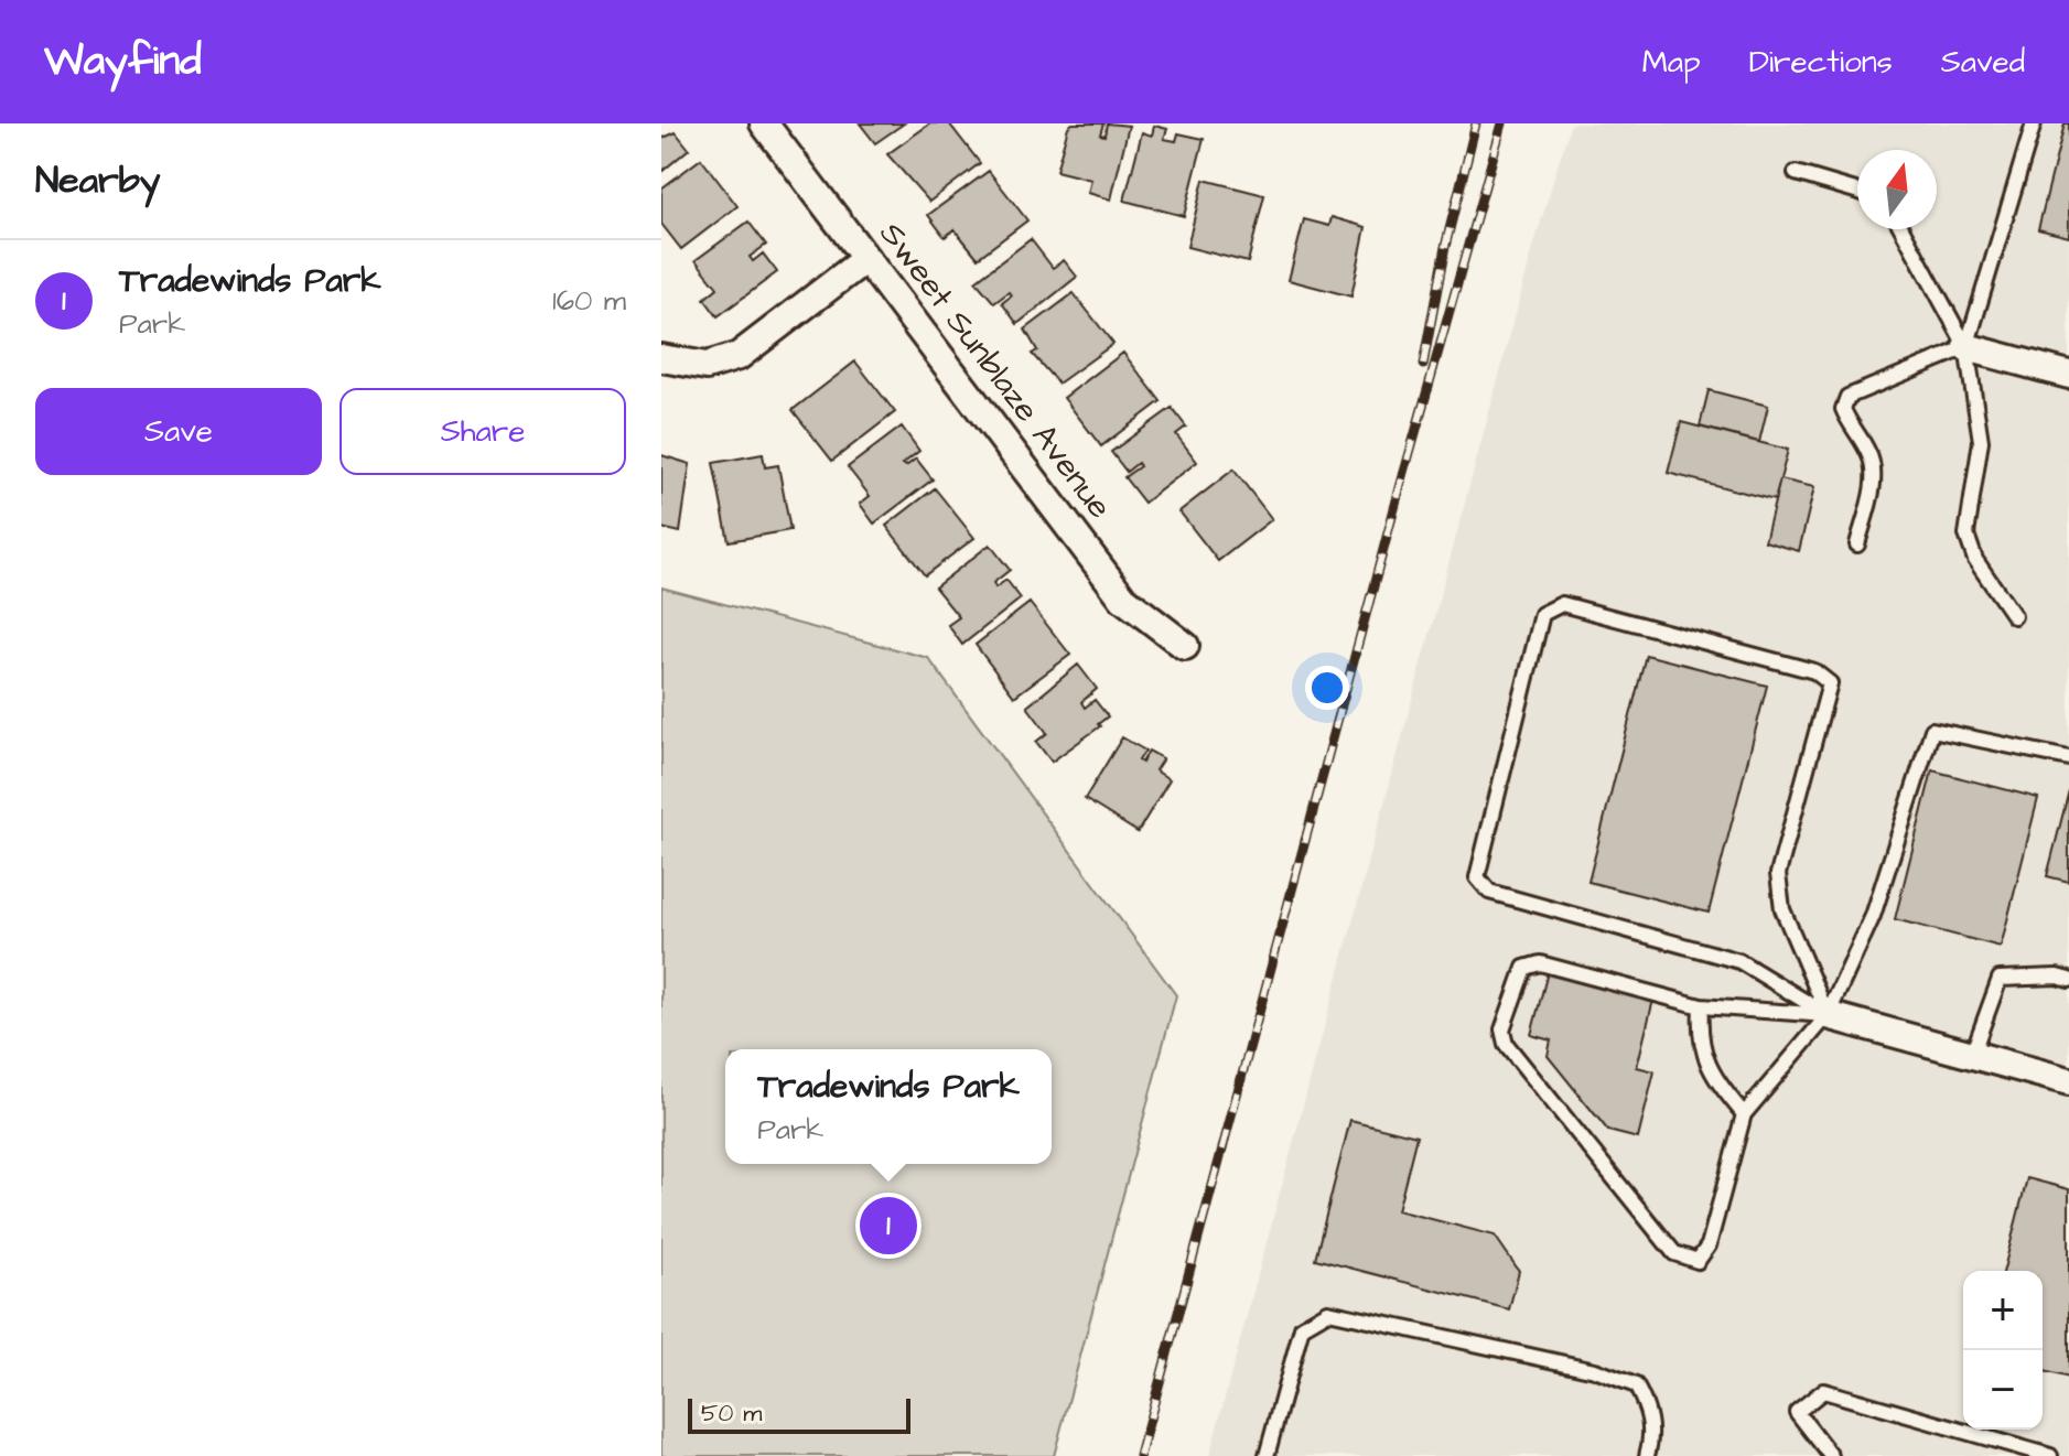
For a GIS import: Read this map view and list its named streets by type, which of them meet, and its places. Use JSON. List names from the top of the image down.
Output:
{
  "streets": {
    "street": ["Sweet Sunblaze Avenue"]
  },
  "scale_bar": "50 m",
  "north": "top",
  "page": {
    "header": "Wayfind",
    "nav": ["Map", "Directions", "Saved"],
    "heading": "Nearby",
    "list": [
      {
        "mark": "1",
        "name": "Tradewinds Park",
        "note": "Park",
        "value": "160 m"
      }
    ],
    "buttons": ["Save", "Share"],
    "popup": ["Tradewinds Park", "Park"],
    "pins": "1",
    "map_buttons": ["+", "−"],
    "scale": "50 m"
  }
}
